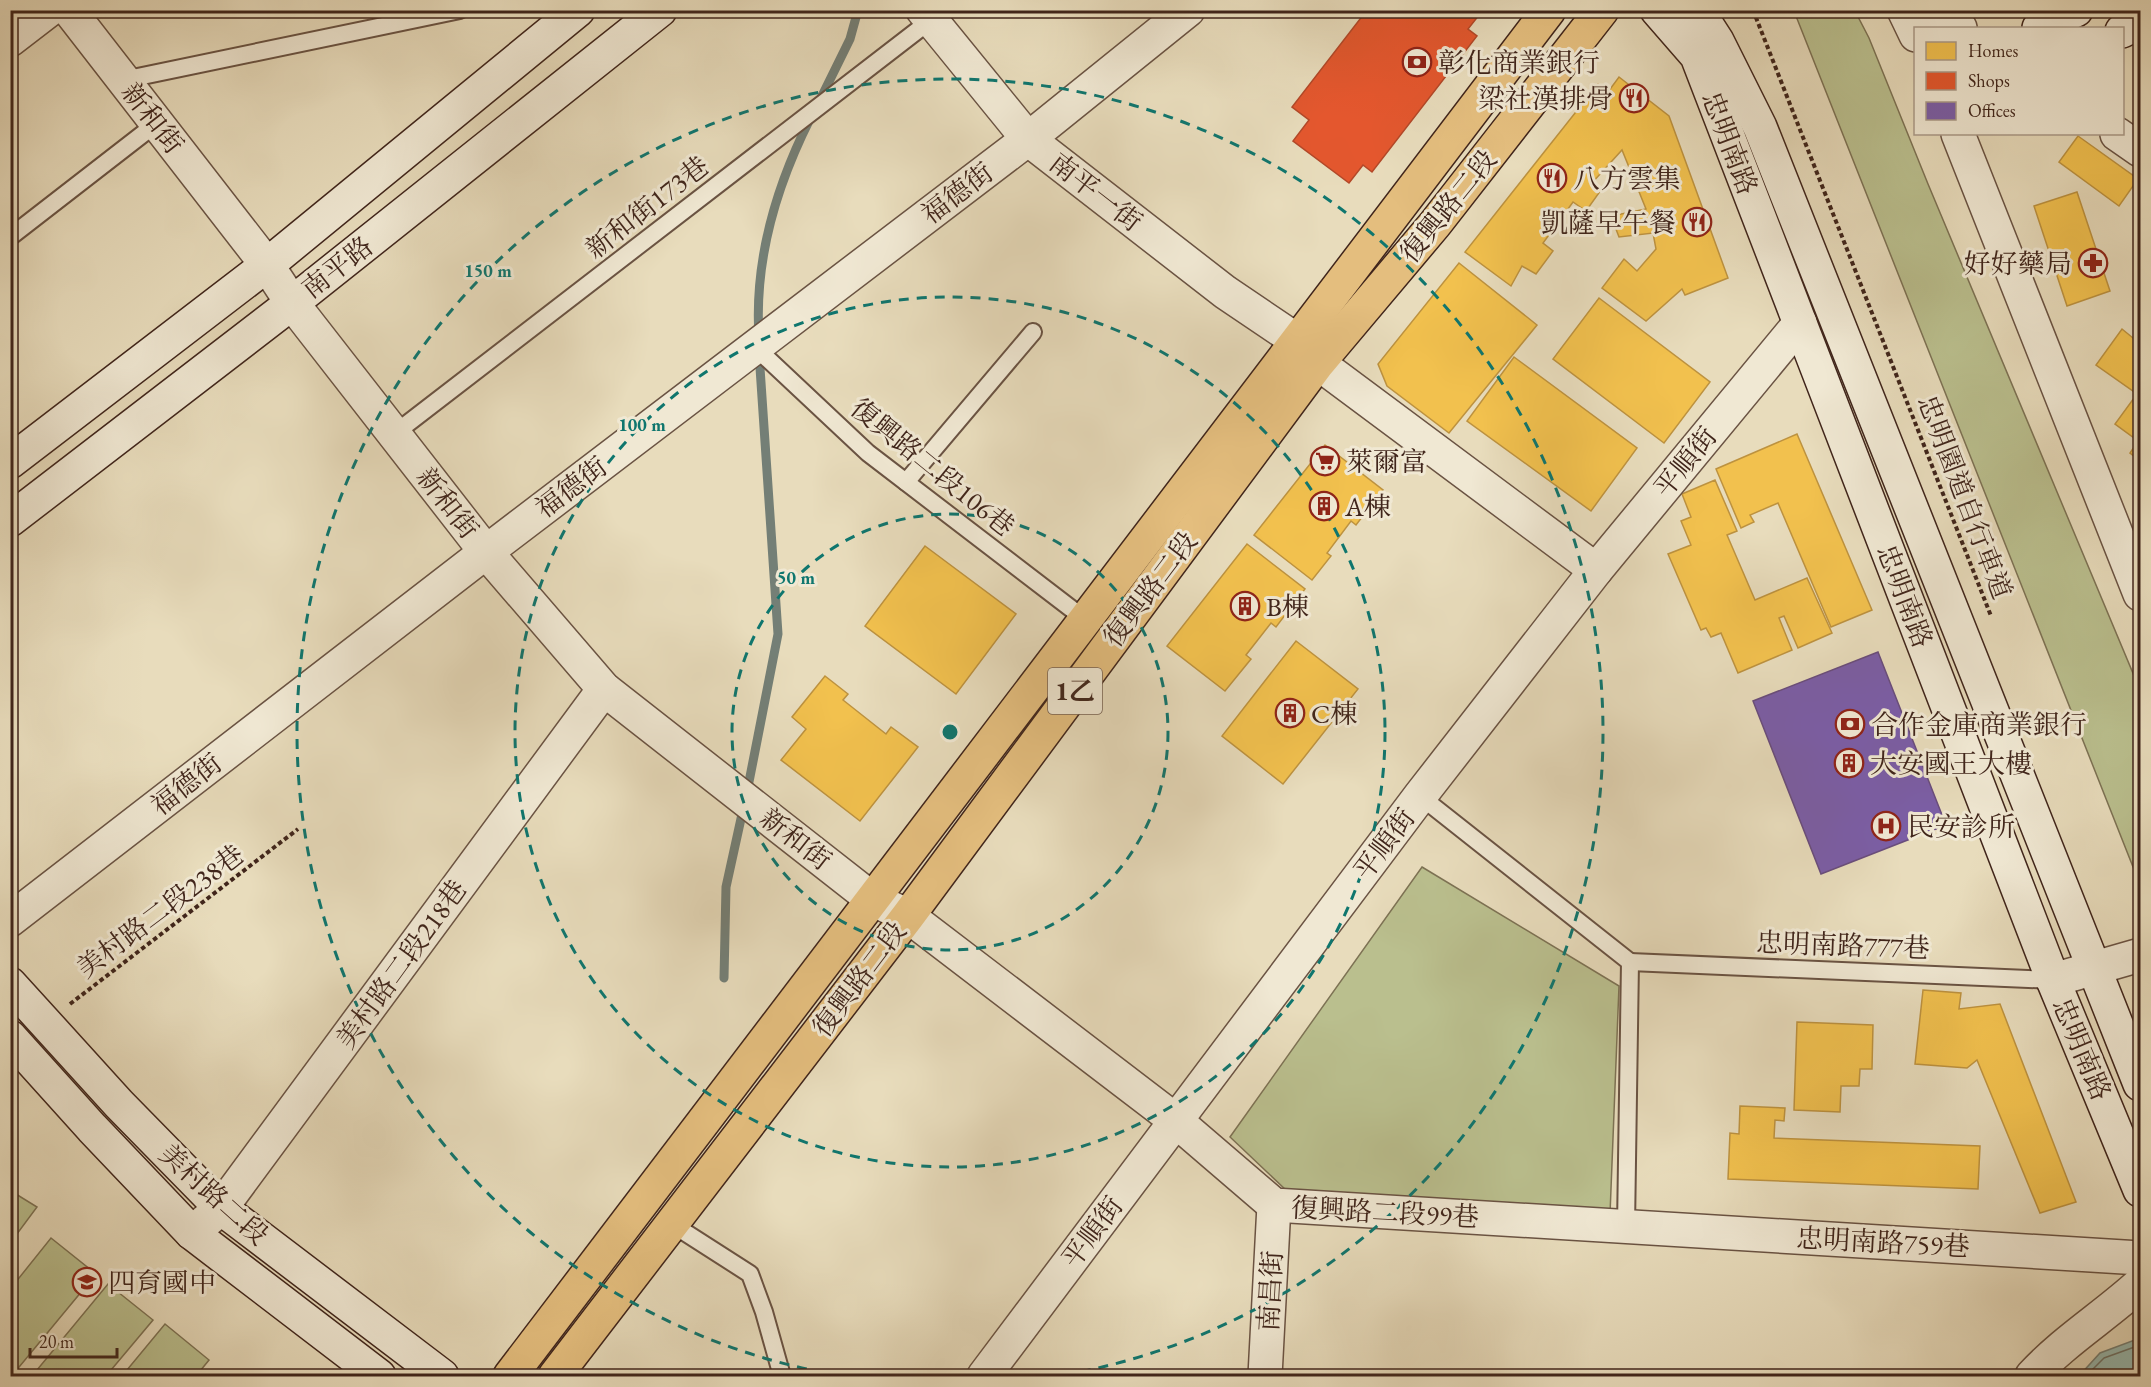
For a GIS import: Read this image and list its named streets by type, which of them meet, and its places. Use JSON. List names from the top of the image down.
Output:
{
  "streets": {
    "main road": ["復興路二段", "1乙"],
    "street": [
      "新和街",
      "忠明南路",
      "南平一街",
      "福德街",
      "南平路",
      "平順街",
      "美村路二段218巷",
      "美村路二段",
      "復興路二段99巷",
      "忠明南路759巷",
      "南昌街"
    ],
    "lane": ["新和街173巷", "復興路二段106巷", "忠明南路777巷"],
    "path": ["忠明園道自行車道", "美村路二段238巷"]
  },
  "crossings": [
    ["新和街", "福德街"],
    ["新和街", "復興路二段"],
    ["新和街", "新和街173巷"],
    ["新和街", "南平路"],
    ["新和街", "美村路二段218巷"],
    ["新和街", "復興路二段99巷"],
    ["忠明南路", "平順街"],
    ["忠明南路", "忠明南路777巷"],
    ["南平一街", "福德街"],
    ["南平一街", "復興路二段"],
    ["南平一街", "新和街173巷"],
    ["南平一街", "平順街"],
    ["福德街", "復興路二段106巷"],
    ["復興路二段", "復興路二段106巷"],
    ["復興路二段", "復興路二段99巷"],
    ["平順街", "復興路二段99巷"],
    ["美村路二段238巷", "美村路二段"],
    ["美村路二段218巷", "美村路二段"],
    ["復興路二段99巷", "忠明南路759巷"],
    ["復興路二段99巷", "南昌街"]
  ],
  "places": {
    "bank": ["彰化商業銀行", "合作金庫商業銀行"],
    "restaurant": ["梁社漢排骨", "八方雲集", "凱薩早午餐"],
    "pharmacy": ["好好藥局"],
    "supermarket": ["萊爾富"],
    "building": [
      "A棟",
      "B棟",
      "C棟",
      "大安國王大樓"
    ],
    "hospital": ["民安診所"],
    "school or university": ["四育國中"]
  },
  "legend": ["Homes", "Shops", "Offices"],
  "scale_bar": "20 m",
  "rings": ["150 m", "100 m", "50 m"]
}
